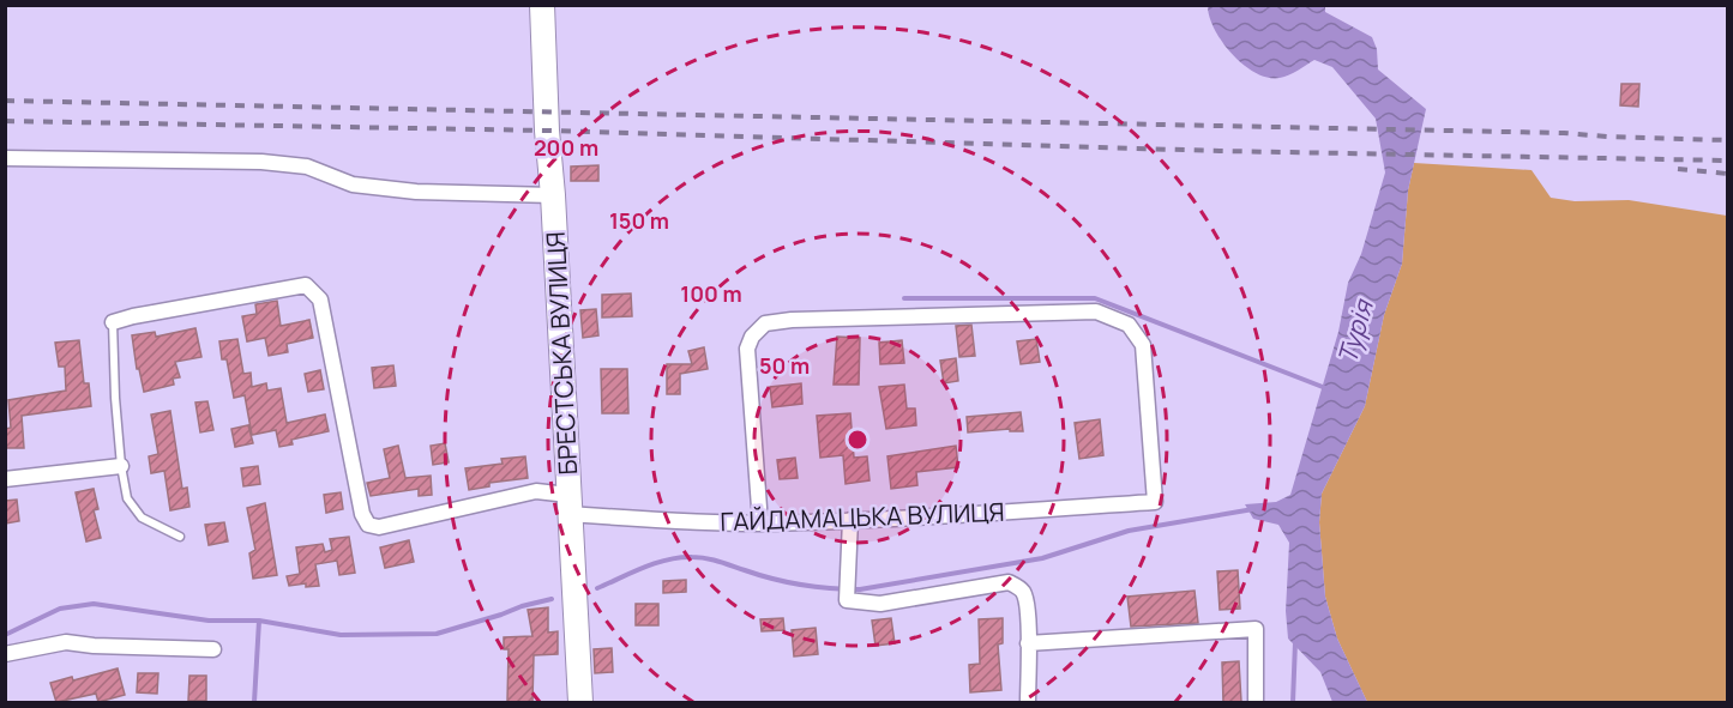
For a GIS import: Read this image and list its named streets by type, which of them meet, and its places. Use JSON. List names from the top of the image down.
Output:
{
  "streets": {
    "main road": ["БРЕСТСЬКА ВУЛИЦЯ"],
    "street": ["ГАЙДАМАЦЬКА ВУЛИЦЯ"]
  },
  "crossings": [
    ["БРЕСТСЬКА ВУЛИЦЯ", "ГАЙДАМАЦЬКА ВУЛИЦЯ"]
  ],
  "water": ["Турія"],
  "rings": [
    "200 m",
    "150 m",
    "100 m",
    "50 m"
  ]
}
